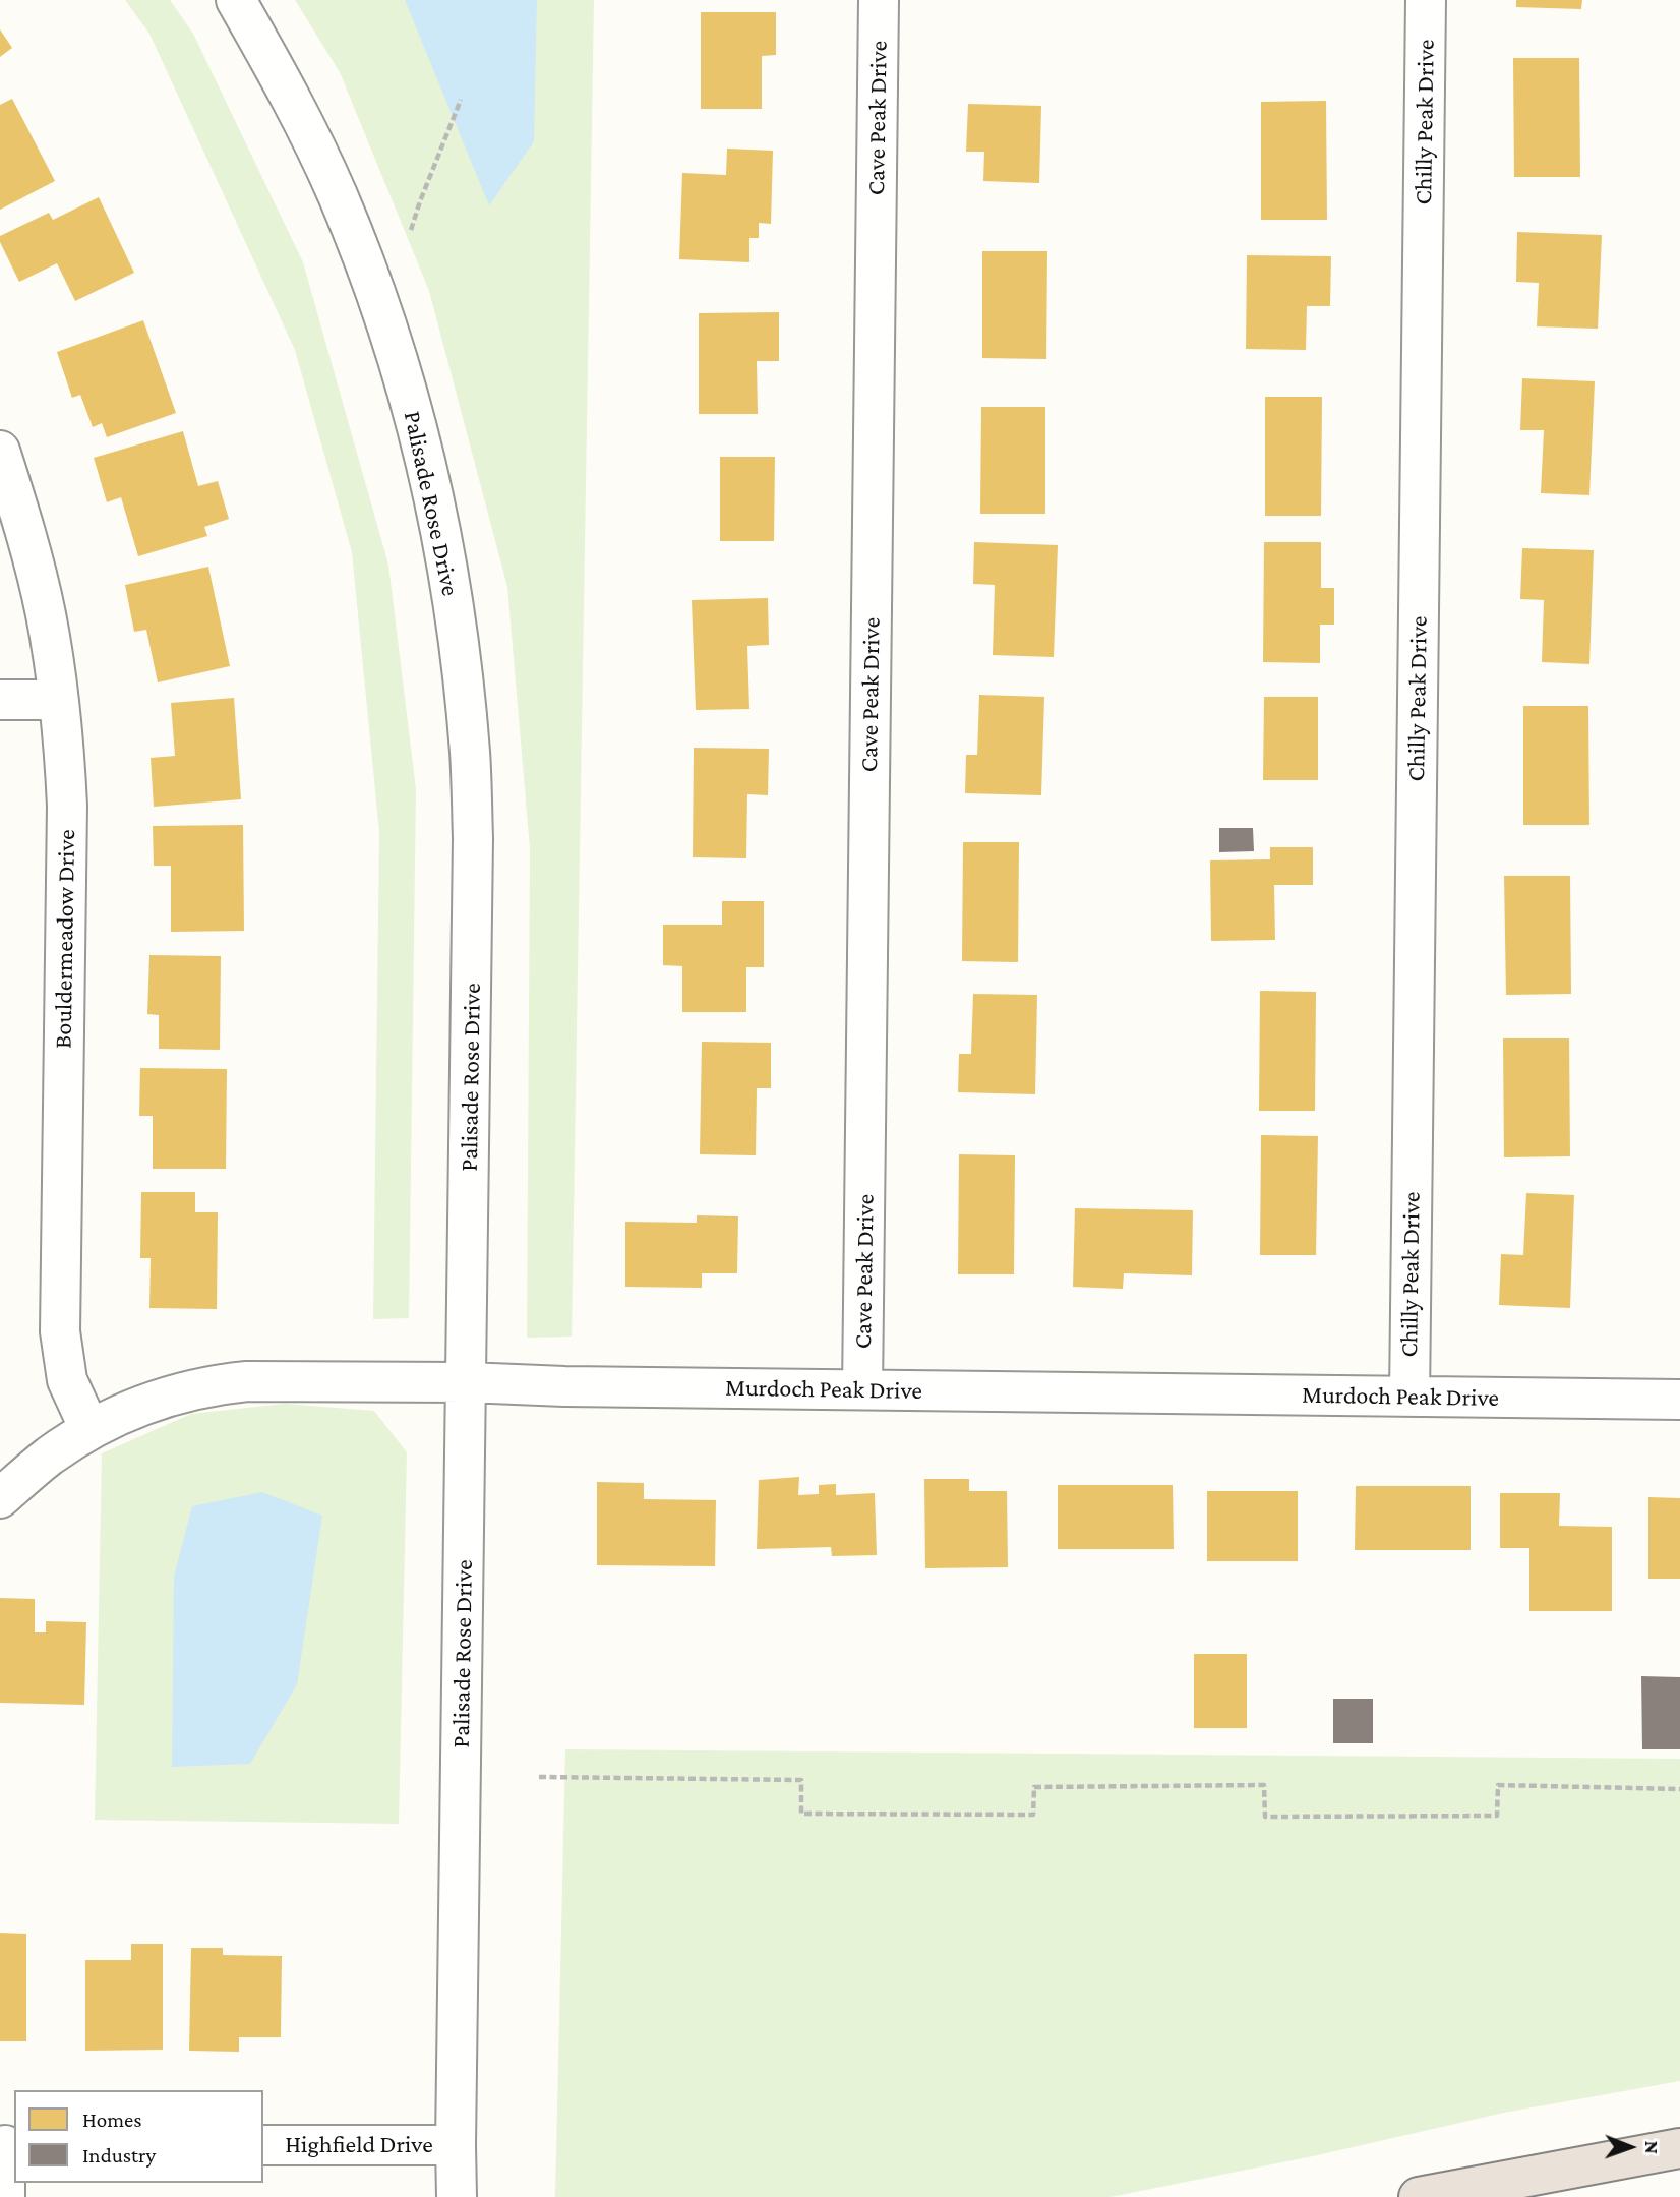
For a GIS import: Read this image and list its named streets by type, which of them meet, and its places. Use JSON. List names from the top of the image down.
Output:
{
  "streets": {
    "street": [
      "Cave Peak Drive",
      "Chilly Peak Drive",
      "Palisade Rose Drive",
      "Bouldermeadow Drive",
      "Murdoch Peak Drive",
      "Highfield Drive"
    ]
  },
  "crossings": [
    ["Cave Peak Drive", "Murdoch Peak Drive"],
    ["Chilly Peak Drive", "Murdoch Peak Drive"],
    ["Palisade Rose Drive", "Murdoch Peak Drive"],
    ["Palisade Rose Drive", "Highfield Drive"],
    ["Bouldermeadow Drive", "Murdoch Peak Drive"]
  ],
  "legend": ["Homes", "Industry"],
  "north": "right"
}
